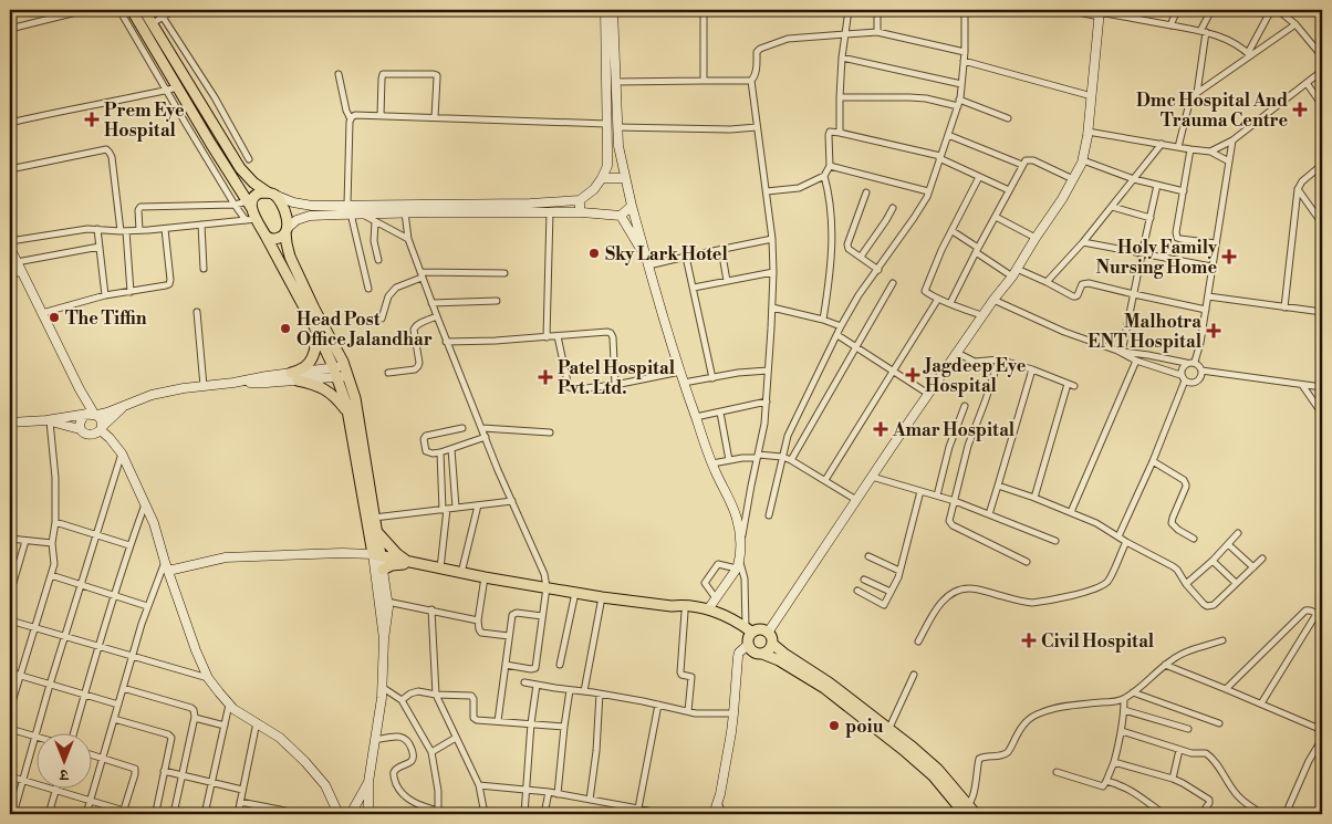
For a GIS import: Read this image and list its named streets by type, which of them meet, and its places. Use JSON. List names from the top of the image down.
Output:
{
  "places": {
    "health": [
      "Dmc Hospital And Trauma Centre",
      "Prem Eye Hospital",
      "Holy Family Nursing Home",
      "Malhotra ENT Hospital",
      "Jagdeep Eye Hospital",
      "Patel Hospital Pvt. Ltd.",
      "Amar Hospital",
      "Civil Hospital"
    ],
    "other": [
      "Sky Lark Hotel",
      "The Tiffin",
      "Head Post Office Jalandhar",
      "poiu"
    ]
  },
  "north": "bottom"
}
